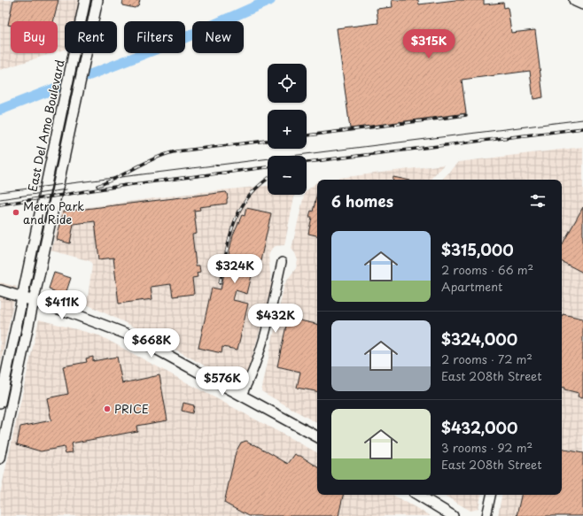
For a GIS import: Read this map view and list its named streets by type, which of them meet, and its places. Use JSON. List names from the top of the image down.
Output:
{
  "streets": {
    "main road": ["East Del Amo Boulevard"]
  },
  "places": ["Metro Park and Ride", "PRICE"],
  "page": {
    "chip": [
      "Buy",
      "Rent",
      "Filters",
      "New"
    ],
    "price": [
      "$315K",
      "$324K",
      "$411K",
      "$432K",
      "$668K",
      "$576K"
    ],
    "map_buttons": ["+", "−"],
    "heading": "6 homes",
    "list": [
      {
        "name": "$315,000",
        "note": "2 rooms · 66 m² · Apartment"
      },
      {
        "name": "$324,000",
        "note": "2 rooms · 72 m² · East 208th Street"
      },
      {
        "name": "$432,000",
        "note": "3 rooms · 92 m² · East 208th Street"
      }
    ]
  }
}
